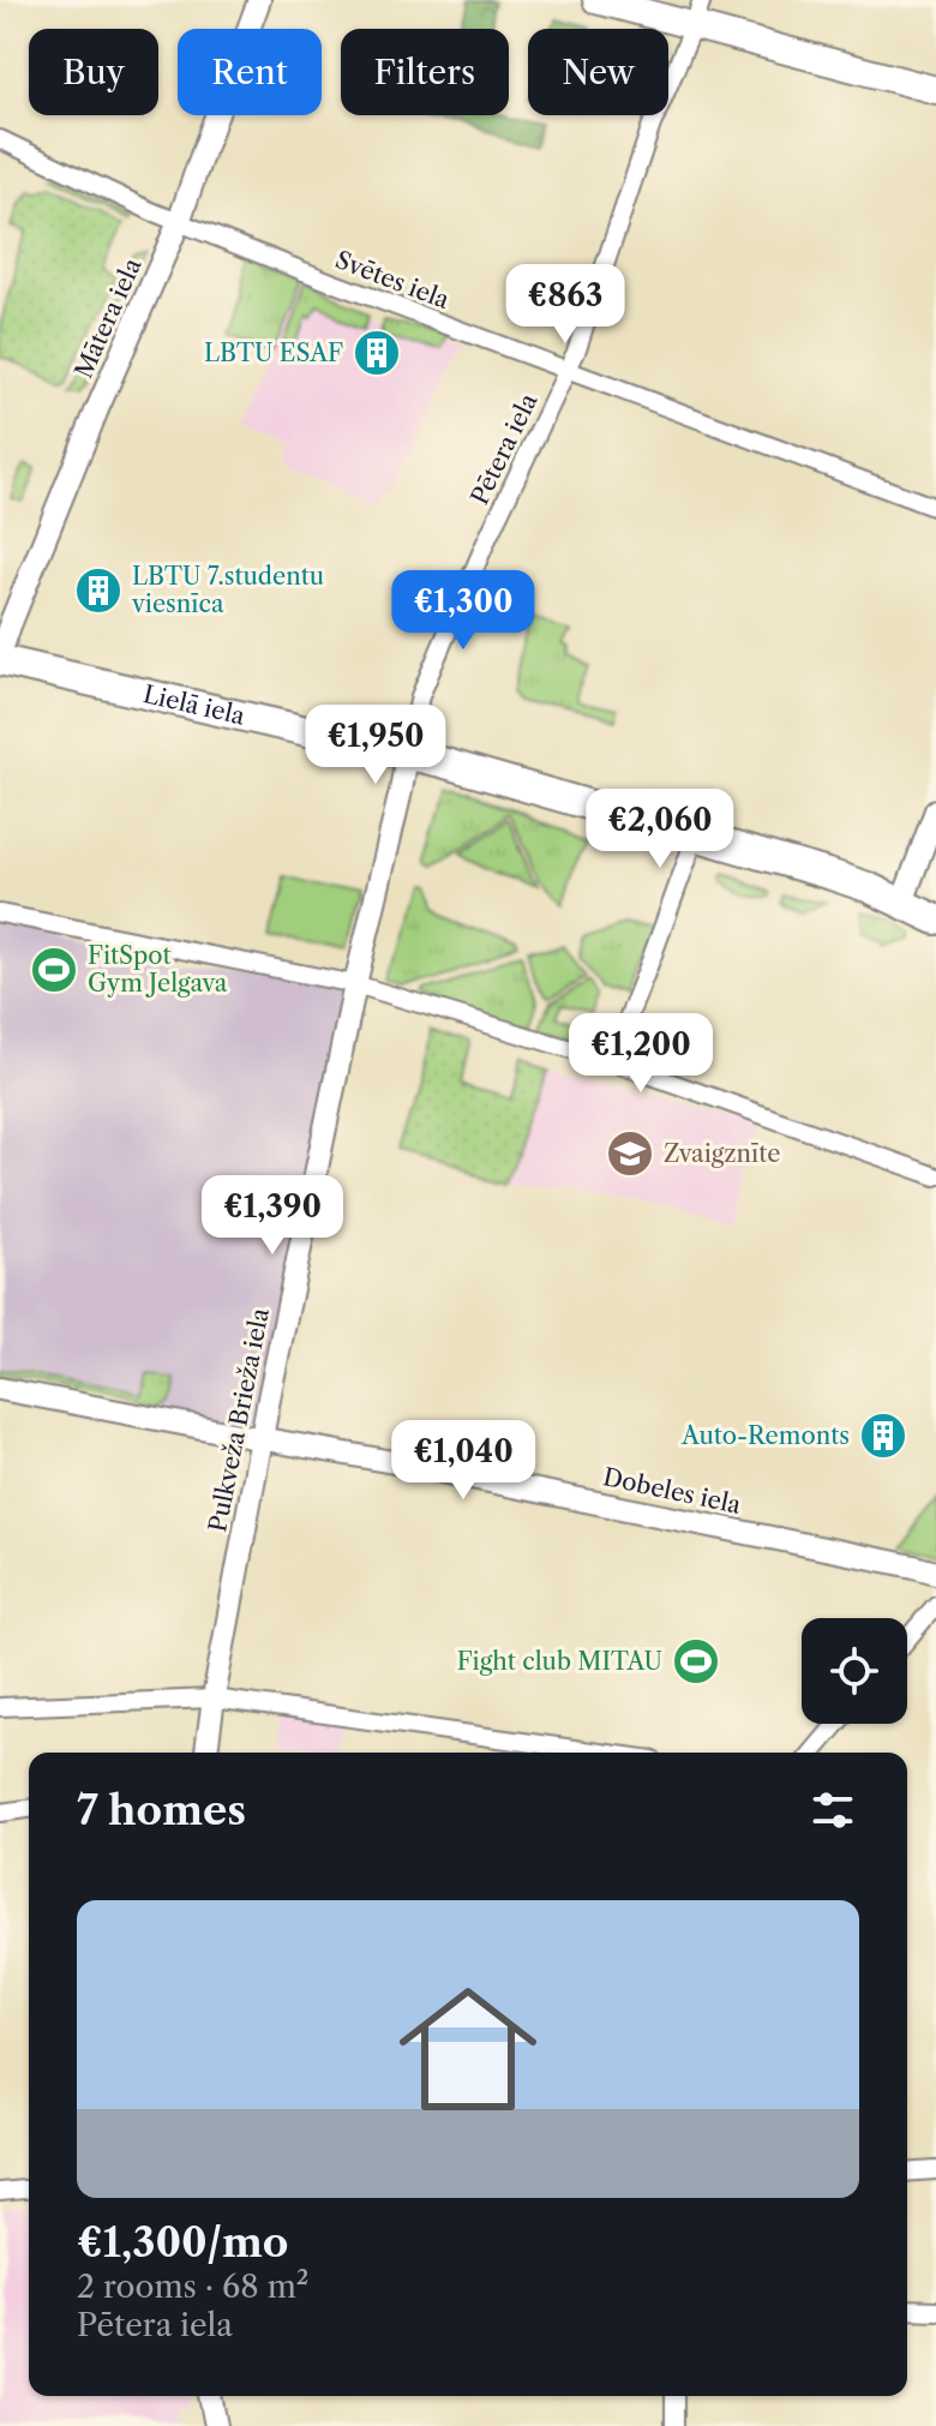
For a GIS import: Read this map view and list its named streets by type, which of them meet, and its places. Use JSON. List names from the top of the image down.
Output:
{
  "streets": {
    "main road": ["Lielā iela"],
    "street": [
      "Svētes iela",
      "Mātera iela",
      "Pētera iela",
      "Pulkveža Brieža iela",
      "Dobeles iela"
    ]
  },
  "crossings": [
    ["Svētes iela", "Mātera iela"],
    ["Svētes iela", "Pētera iela"],
    ["Mātera iela", "Lielā iela"],
    ["Pētera iela", "Lielā iela"],
    ["Pētera iela", "Pulkveža Brieža iela"],
    ["Lielā iela", "Pulkveža Brieža iela"],
    ["Pulkveža Brieža iela", "Dobeles iela"]
  ],
  "places": {
    "building": ["LBTU ESAF", "LBTU 7.studentu viesnīca", "Auto-Remonts"],
    "sports": ["FitSpot Gym Jelgava", "Fight club MITAU"],
    "school or university": ["Zvaigznīte"]
  },
  "page": {
    "chip": [
      "Buy",
      "Rent",
      "Filters",
      "New"
    ],
    "price": [
      "€863",
      "€1,300",
      "€1,950",
      "€2,060",
      "€1,200",
      "€1,390",
      "€1,040"
    ],
    "heading": "7 homes",
    "list": [
      {
        "name": "€1,300/mo",
        "note": "2 rooms · 68 m² · Pētera iela"
      }
    ]
  }
}
